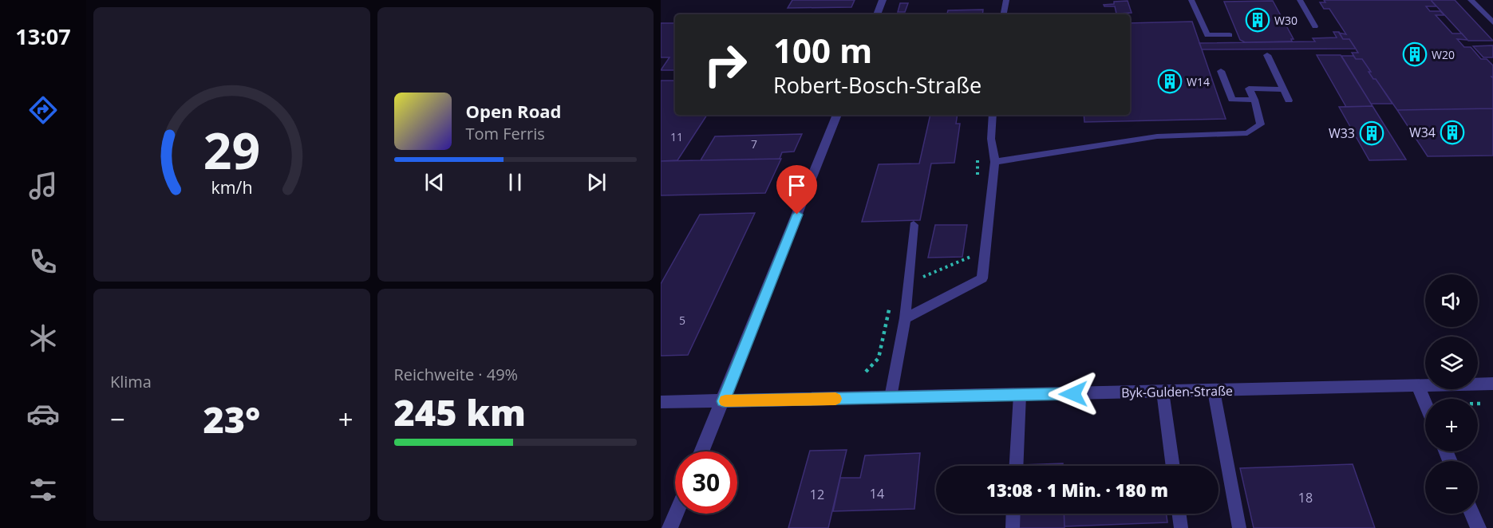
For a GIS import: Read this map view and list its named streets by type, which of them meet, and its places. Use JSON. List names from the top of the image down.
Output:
{
  "streets": {
    "street": ["Byk-Gulden-Straße"]
  },
  "places": {
    "building": [
      "W30",
      "W20",
      "W14",
      "W34",
      "W33"
    ]
  },
  "house_numbers": [
    "11",
    "7",
    "5",
    "14",
    "12",
    "18"
  ],
  "page": {
    "tabs": "13:07",
    "turn": ["100 m", "Robert-Bosch-Straße"],
    "song": ["Open Road", "Tom Ferris"],
    "map_buttons": ["+", "−"],
    "tile": [
      "Klima",
      ["Reichweite · 49%", "245 km"]
    ],
    "heat": ["−", "23°", "+"],
    "limit": "30",
    "trip": "13:08 · 1 Min. · 180 m",
    "gauge": ["29", "km/h"]
  }
}
